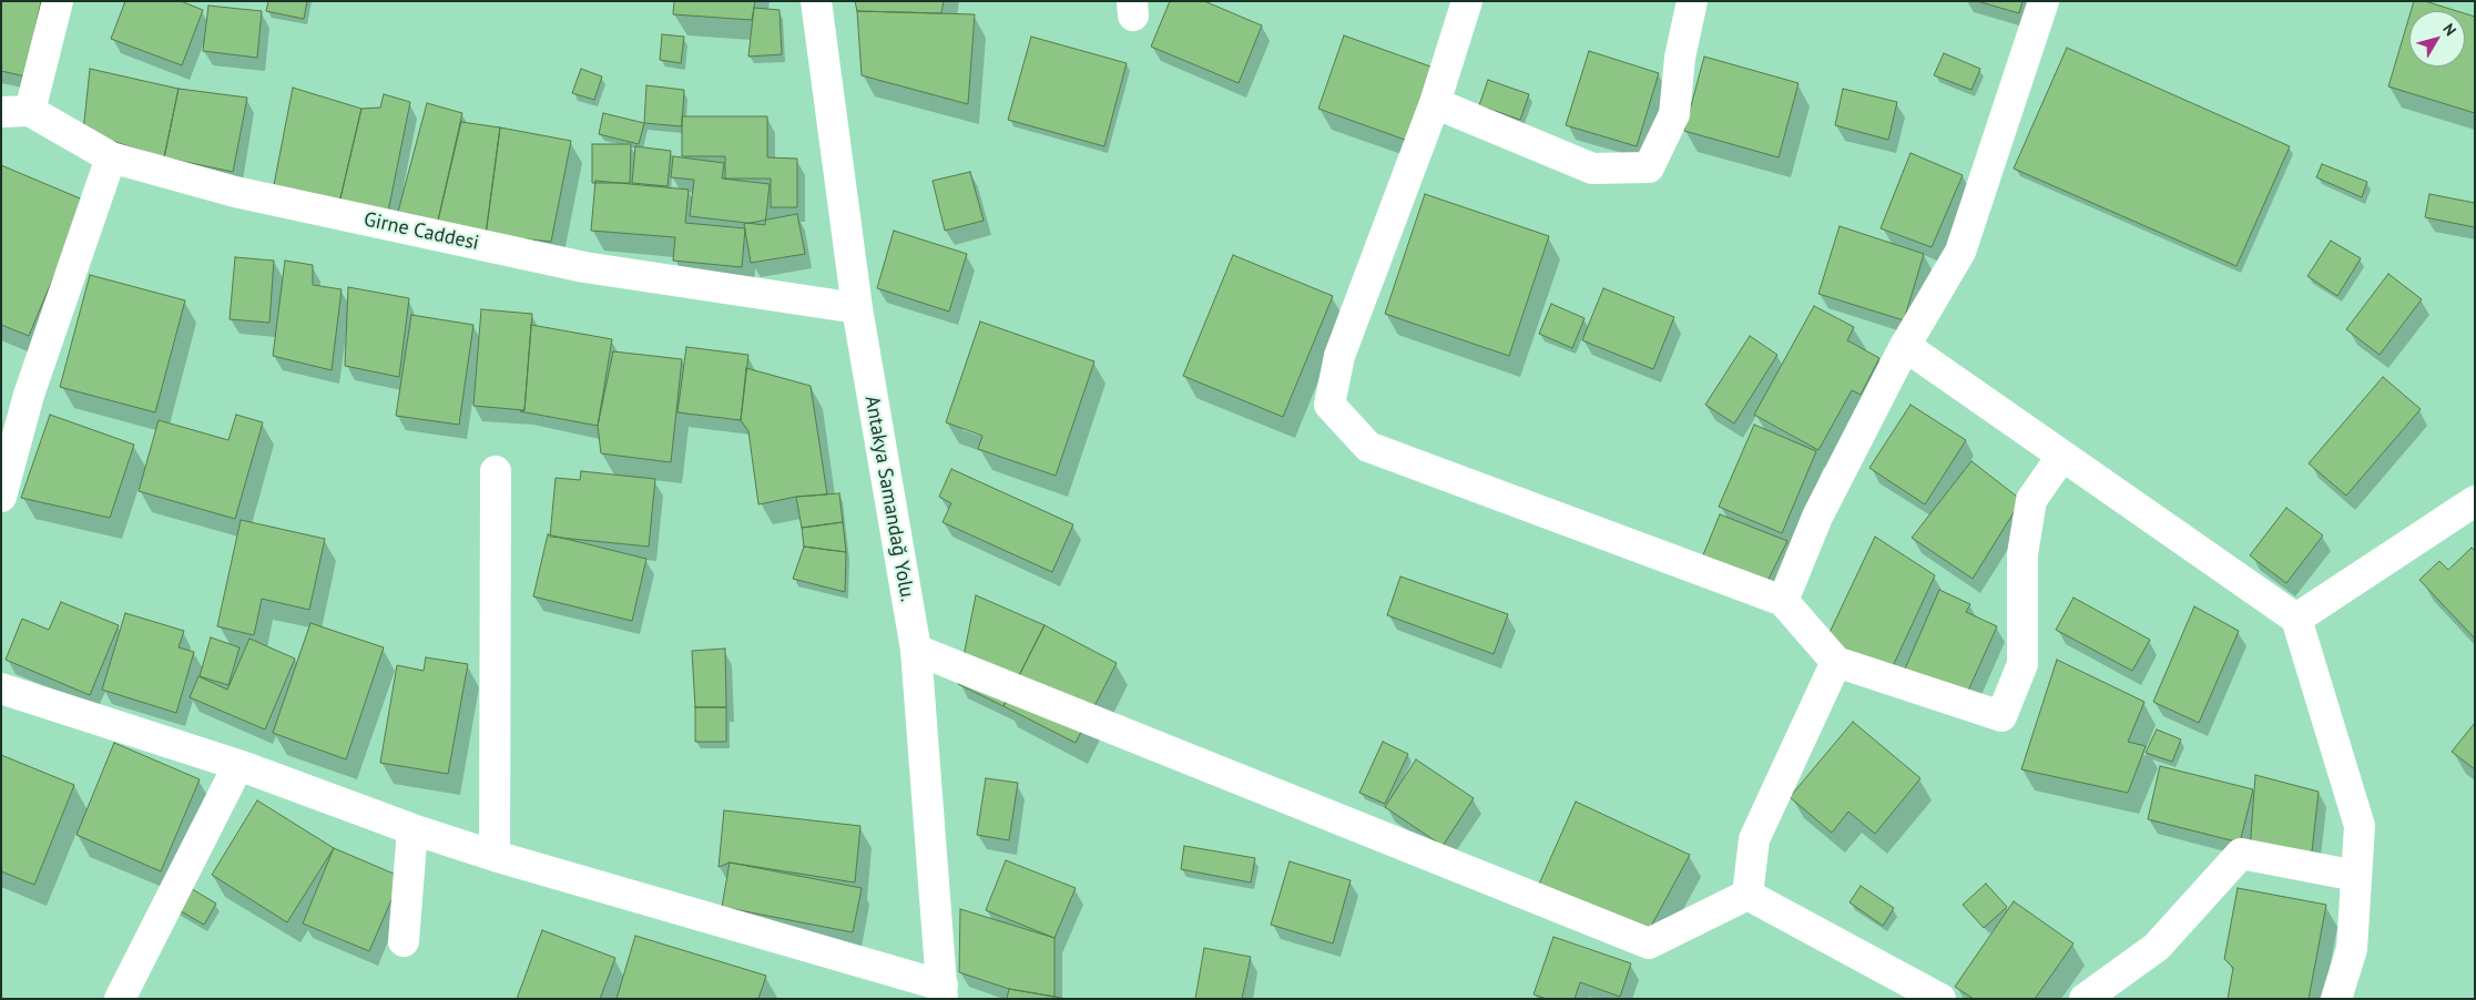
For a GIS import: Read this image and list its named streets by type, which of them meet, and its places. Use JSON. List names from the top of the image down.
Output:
{
  "streets": {
    "street": ["Girne Caddesi", "Antakya Samandağ Yolu."]
  },
  "crossings": [
    ["Girne Caddesi", "Antakya Samandağ Yolu."]
  ],
  "north": "top right"
}
